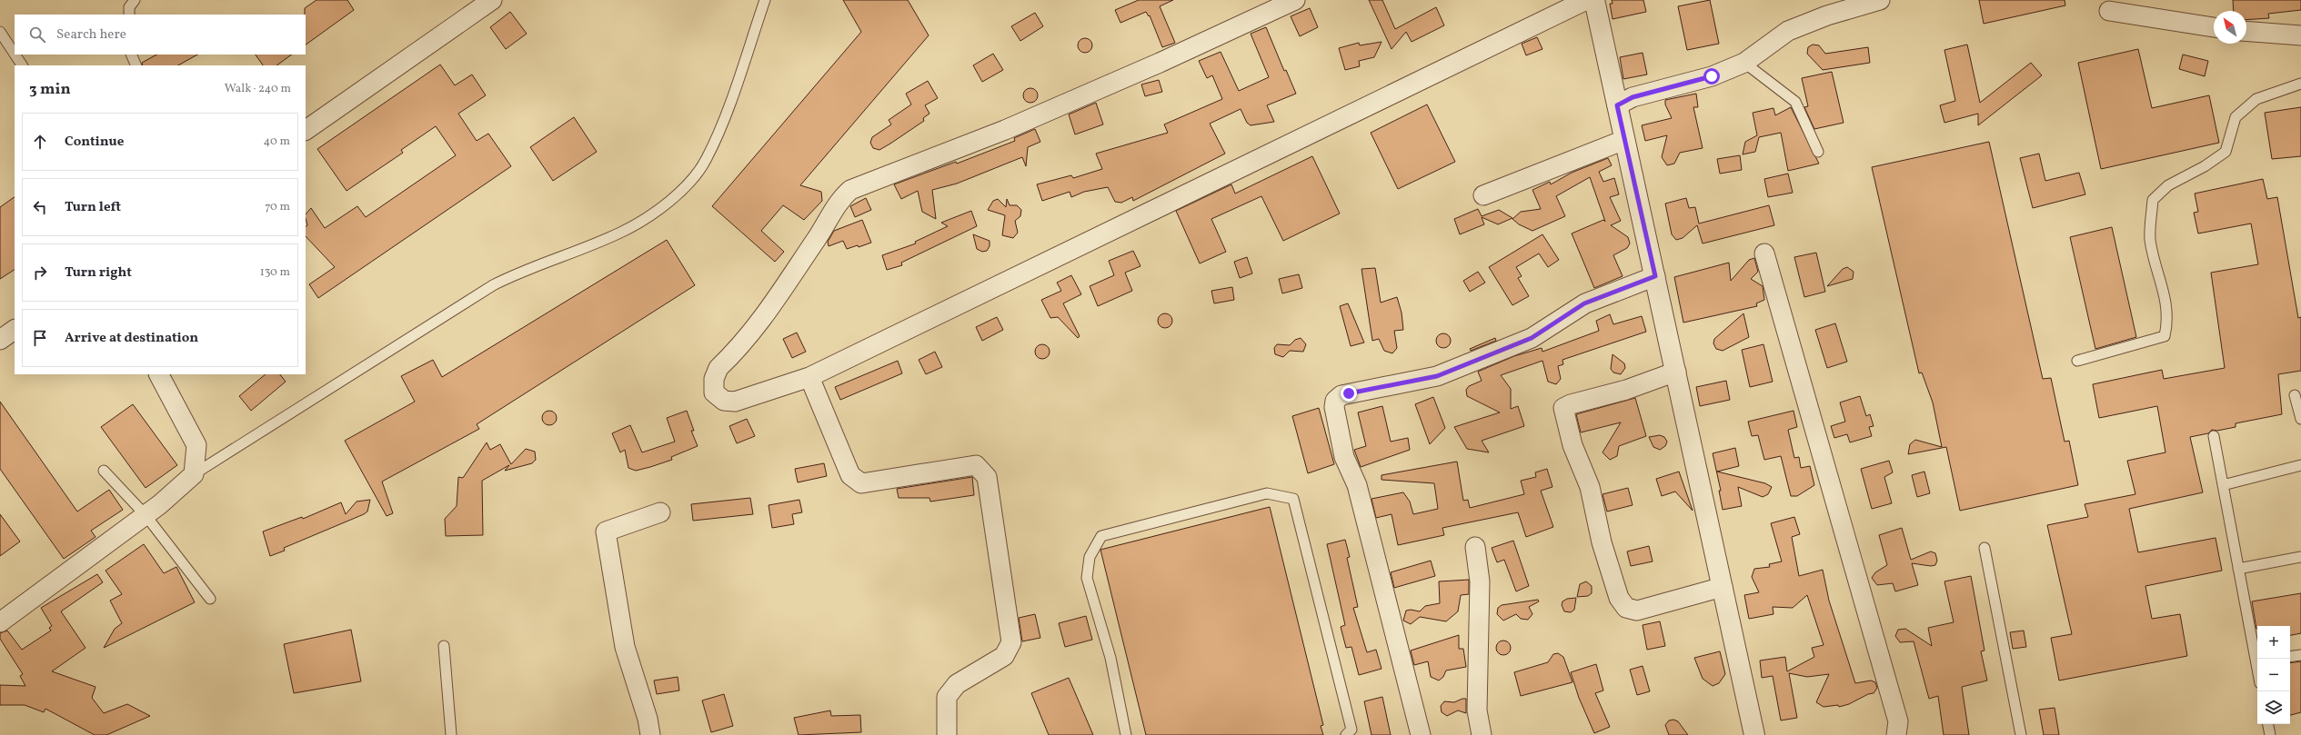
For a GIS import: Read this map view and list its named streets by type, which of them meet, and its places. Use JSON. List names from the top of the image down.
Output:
{
  "north": "top left",
  "page": {
    "search": "Search here",
    "heading": ["3 min", "Walk · 240 m"],
    "list": [
      ["Continue", "40 m"],
      ["Turn left", "70 m"],
      ["Turn right", "130 m"],
      "Arrive at destination"
    ],
    "map_buttons": ["+", "−"]
  }
}
